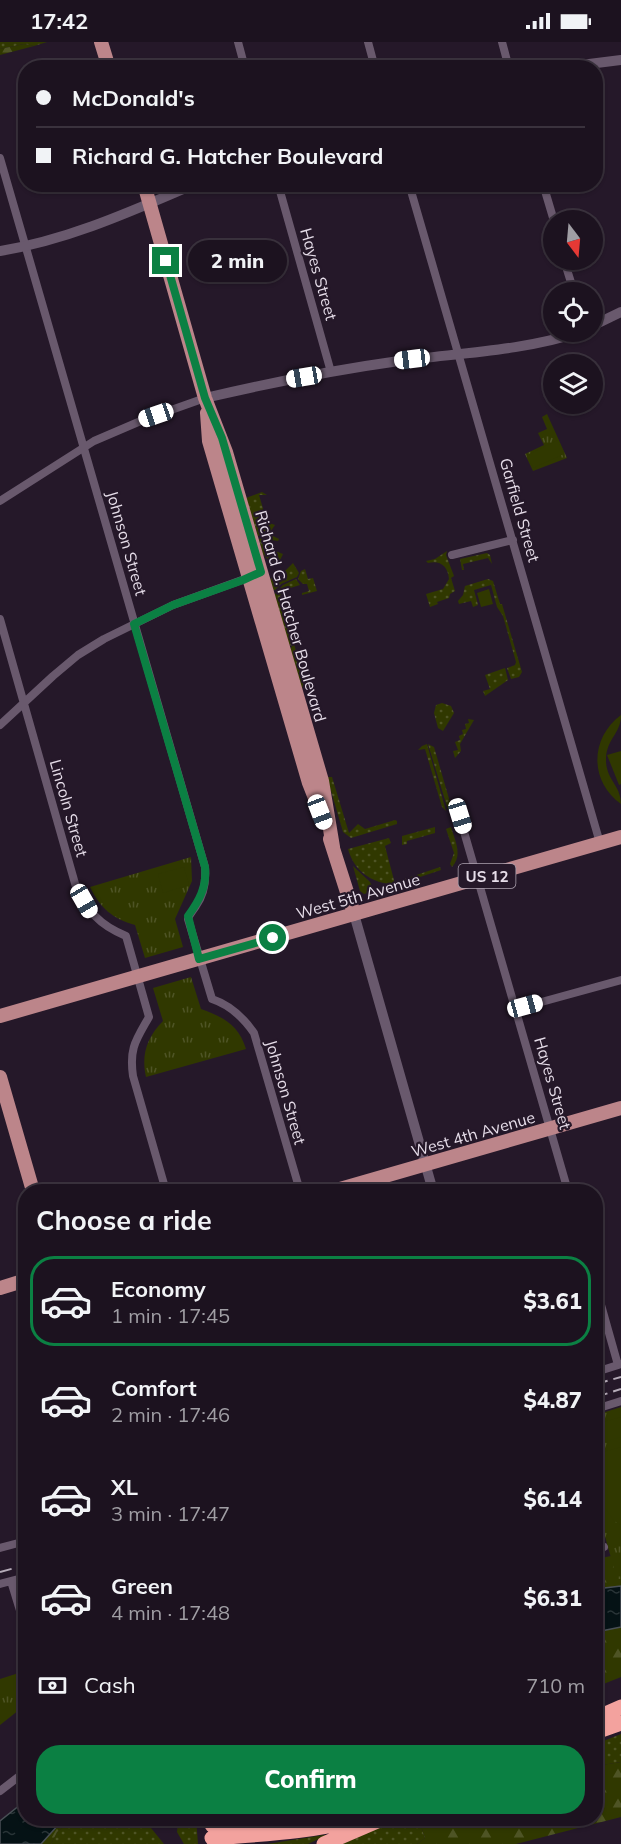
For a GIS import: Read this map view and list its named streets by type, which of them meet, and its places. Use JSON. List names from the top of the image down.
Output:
{
  "streets": {
    "main road": [
      "Richard G. Hatcher Boulevard",
      "US 12",
      "West 5th Avenue",
      "West 4th Avenue"
    ],
    "street": [
      "Hayes Street",
      "Garfield Street",
      "Johnson Street",
      "Lincoln Street"
    ]
  },
  "crossings": [
    ["Hayes Street", "West 5th Avenue"],
    ["Hayes Street", "West 4th Avenue"],
    ["Garfield Street", "West 5th Avenue"],
    ["Johnson Street", "West 5th Avenue"],
    ["Richard G. Hatcher Boulevard", "West 5th Avenue"],
    ["Richard G. Hatcher Boulevard", "West 4th Avenue"],
    ["Lincoln Street", "West 5th Avenue"]
  ],
  "north": "bottom",
  "page": {
    "status": "17:42",
    "banner": ["McDonald's", "Richard G. Hatcher Boulevard"],
    "bubble": "2 min",
    "heading": "Choose a ride",
    "list": [
      {
        "name": "Economy",
        "note": "1 min · 17:45",
        "value": "$3.61"
      },
      {
        "name": "Comfort",
        "note": "2 min · 17:46",
        "value": "$4.87"
      },
      {
        "name": "XL",
        "note": "3 min · 17:47",
        "value": "$6.14"
      },
      {
        "name": "Green",
        "note": "4 min · 17:48",
        "value": "$6.31"
      }
    ],
    "pay": ["Cash", "710 m"],
    "buttons": "Confirm"
  }
}
